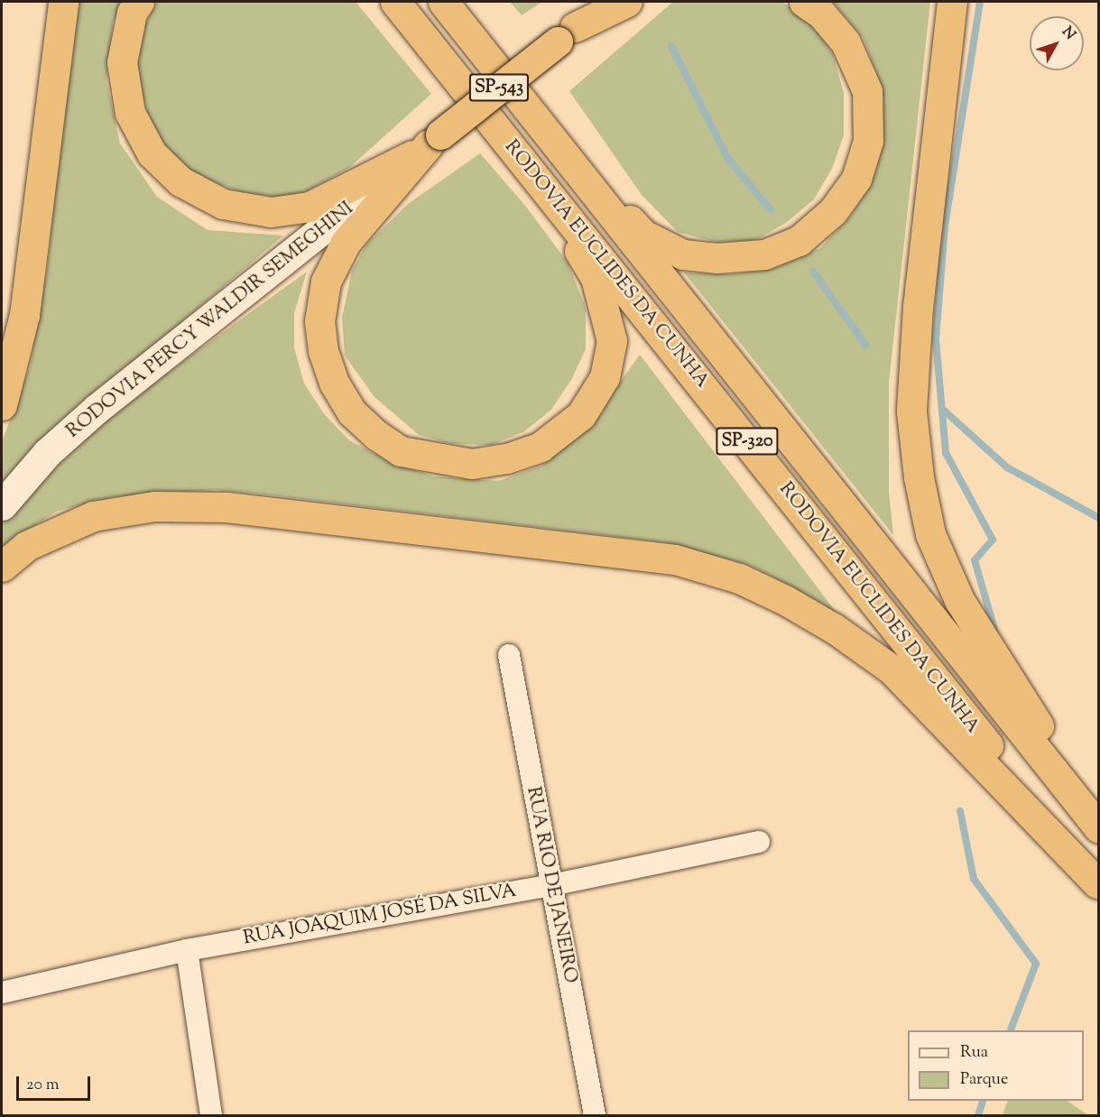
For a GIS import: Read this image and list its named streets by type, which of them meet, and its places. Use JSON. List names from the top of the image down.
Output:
{
  "streets": {
    "main road": [
      "SP-543",
      "RODOVIA EUCLIDES DA CUNHA",
      "RODOVIA PERCY WALDIR SEMEGHINI",
      "SP-320"
    ],
    "street": ["RUA RIO DE JANEIRO", "RUA JOAQUIM JOSÉ DA SILVA"]
  },
  "crossings": [
    ["RUA RIO DE JANEIRO", "RUA JOAQUIM JOSÉ DA SILVA"]
  ],
  "legend": ["Rua", "Parque"],
  "scale_bar": "20 m",
  "north": "top right"
}
